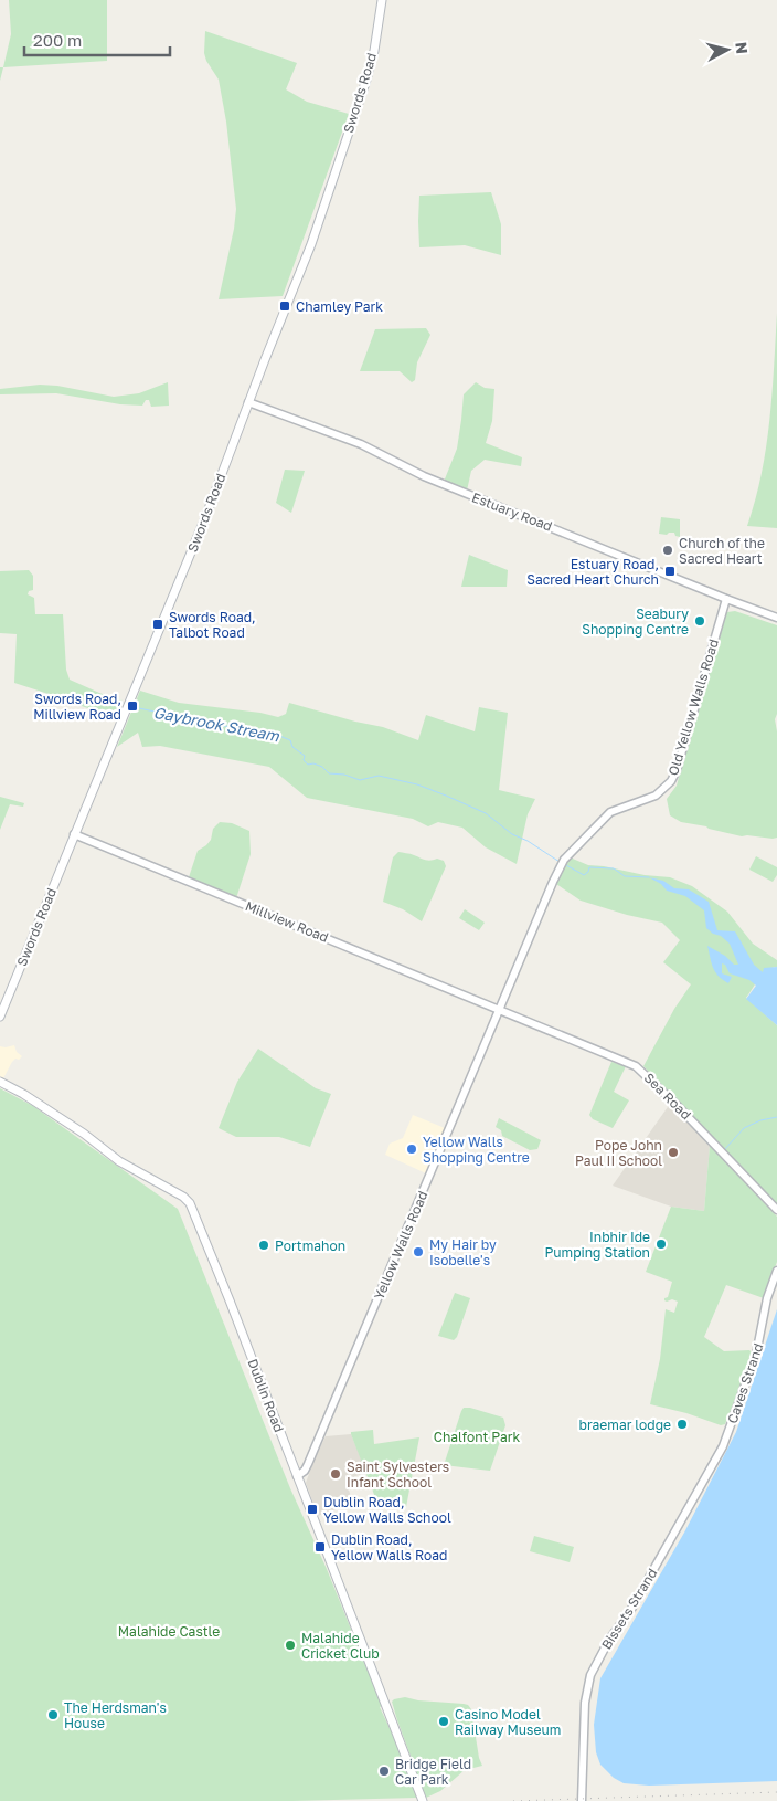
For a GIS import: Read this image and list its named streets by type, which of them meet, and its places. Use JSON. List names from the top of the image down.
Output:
{
  "streets": {
    "main road": ["Swords Road", "Dublin Road"],
    "street": [
      "Estuary Road",
      "Old Yellow Walls Road",
      "Millview Road",
      "Sea Road",
      "Yellow Walls Road",
      "Caves Strand",
      "Bissets Strand"
    ]
  },
  "crossings": [
    ["Swords Road", "Estuary Road"],
    ["Swords Road", "Millview Road"],
    ["Estuary Road", "Old Yellow Walls Road"],
    ["Old Yellow Walls Road", "Millview Road"],
    ["Old Yellow Walls Road", "Sea Road"],
    ["Old Yellow Walls Road", "Yellow Walls Road"],
    ["Millview Road", "Sea Road"],
    ["Millview Road", "Yellow Walls Road"],
    ["Sea Road", "Yellow Walls Road"],
    ["Yellow Walls Road", "Dublin Road"],
    ["Caves Strand", "Bissets Strand"]
  ],
  "water": ["Gaybrook Stream"],
  "parks": ["Chalfont Park", "Malahide Castle"],
  "places": {
    "transit": [
      "Chamley Park",
      "Estuary Road, Sacred Heart Church",
      "Swords Road, Talbot Road",
      "Swords Road, Millview Road",
      "Dublin Road, Yellow Walls School",
      "Dublin Road, Yellow Walls Road"
    ],
    "other": [
      "Church of the Sacred Heart",
      "Seabury Shopping Centre",
      "Yellow Walls Shopping Centre",
      "Pope John Paul II School",
      "Inbhir Ide Pumping Station",
      "Portmahon",
      "My Hair by Isobelle's",
      "braemar lodge",
      "Saint Sylvesters Infant School",
      "Malahide Cricket Club",
      "The Herdsman's House",
      "Casino Model Railway Museum",
      "Bridge Field Car Park"
    ]
  },
  "scale_bar": "200 m",
  "north": "right"
}
